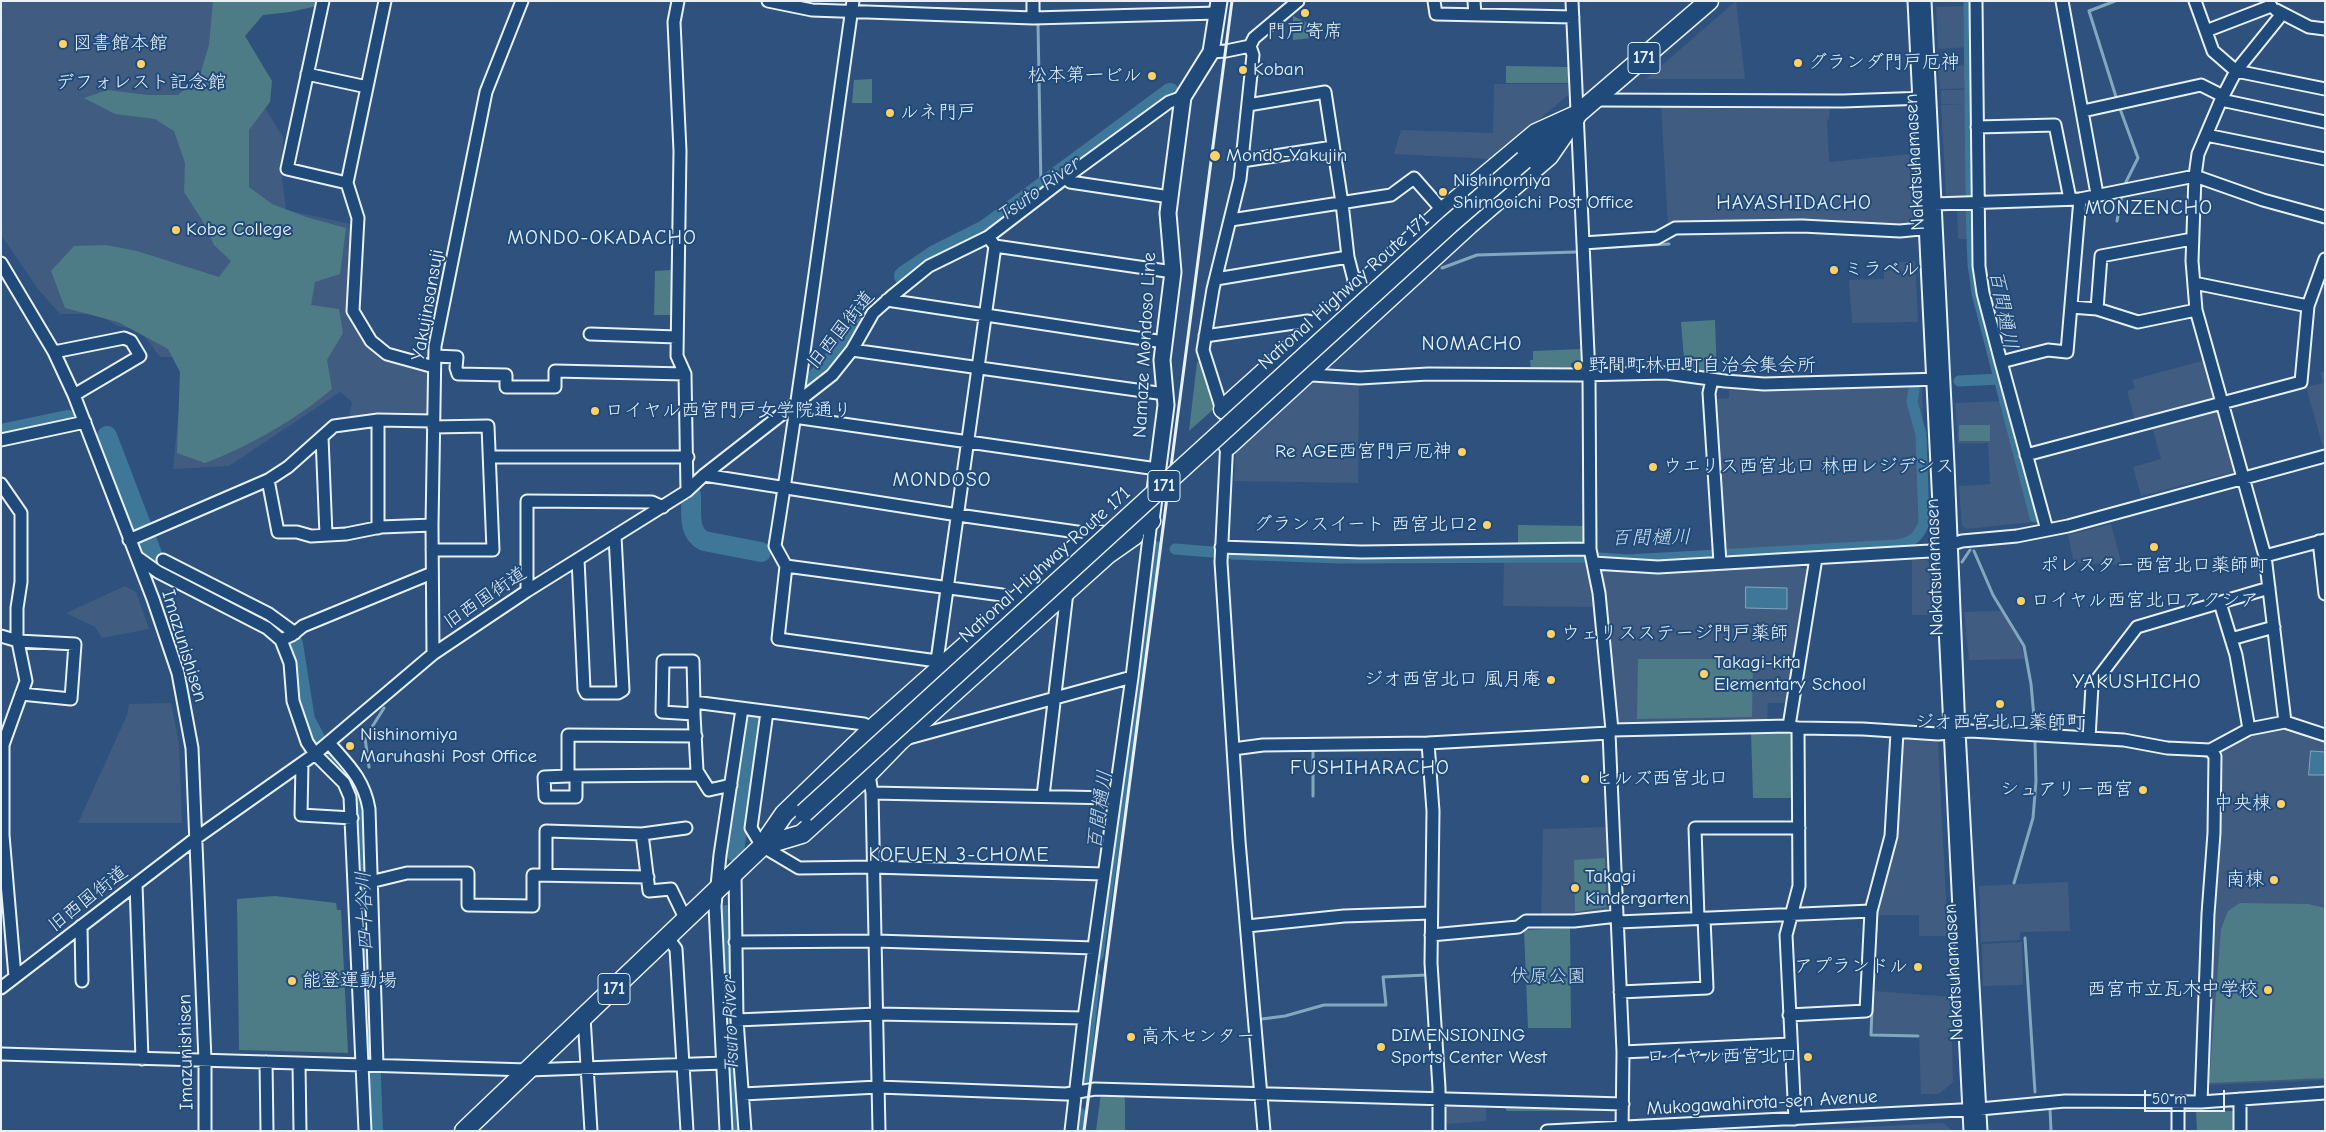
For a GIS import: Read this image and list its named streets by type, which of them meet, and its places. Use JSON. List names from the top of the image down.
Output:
{
  "streets": {
    "highway": ["171", "National Highway Route 171"],
    "main road": ["Namaze Mondoso Line"],
    "street": [
      "Nakatsuhamasen",
      "Yakujinsansuji",
      "旧西国街道",
      "Imazunishisen",
      "Mukogawahirota-sen Avenue"
    ]
  },
  "crossings": [
    ["171", "National Highway Route 171"],
    ["171", "Namaze Mondoso Line"],
    ["Nakatsuhamasen", "Mukogawahirota-sen Avenue"],
    ["Yakujinsansuji", "旧西国街道"],
    ["旧西国街道", "Namaze Mondoso Line"],
    ["旧西国街道", "Imazunishisen"]
  ],
  "districts": [
    "HAYASHIDACHO",
    "MONZENCHO",
    "MONDO-OKADACHO",
    "NOMACHO",
    "MONDOSO",
    "YAKUSHICHO",
    "FUSHIHARACHO",
    "KOFUEN 3-CHOME"
  ],
  "water": ["Tsuto River", "百間樋川", "四十谷川"],
  "parks": ["伏原公園"],
  "places": [
    "門戸寄席",
    "図書館本館",
    "グランダ門戸厄神",
    "デフォレスト記念館",
    "Koban",
    "松本第一ビル",
    "ルネ門戸",
    "Mondo-Yakujin",
    "Nishinomiya Shimooichi Post Office",
    "Kobe College",
    "ミラベル",
    "野間町林田町自治会集会所",
    "ロイヤル西宮門戸女学院通り",
    "Re AGE西宮門戸厄神",
    "ウエリス西宮北口 林田レジデンス",
    "グランスイート 西宮北口2",
    "ポレスター西宮北口薬師町",
    "ロイヤル西宮北口アクシア",
    "ウェリスステージ門戸薬師",
    "Takagi-kita Elementary School",
    "ジオ西宮北口 風月庵",
    "ジオ西宮北口薬師町",
    "Nishinomiya Maruhashi Post Office",
    "ヒルズ西宮北口",
    "シュアリー西宮",
    "中央棟",
    "南棟",
    "Takagi Kindergarten",
    "アプランドル",
    "能登運動場",
    "西宮市立瓦木中学校",
    "高木センター",
    "DIMENSIONING Sports Center West",
    "ロイヤル西宮北口"
  ],
  "scale_bar": "50 m"
}
